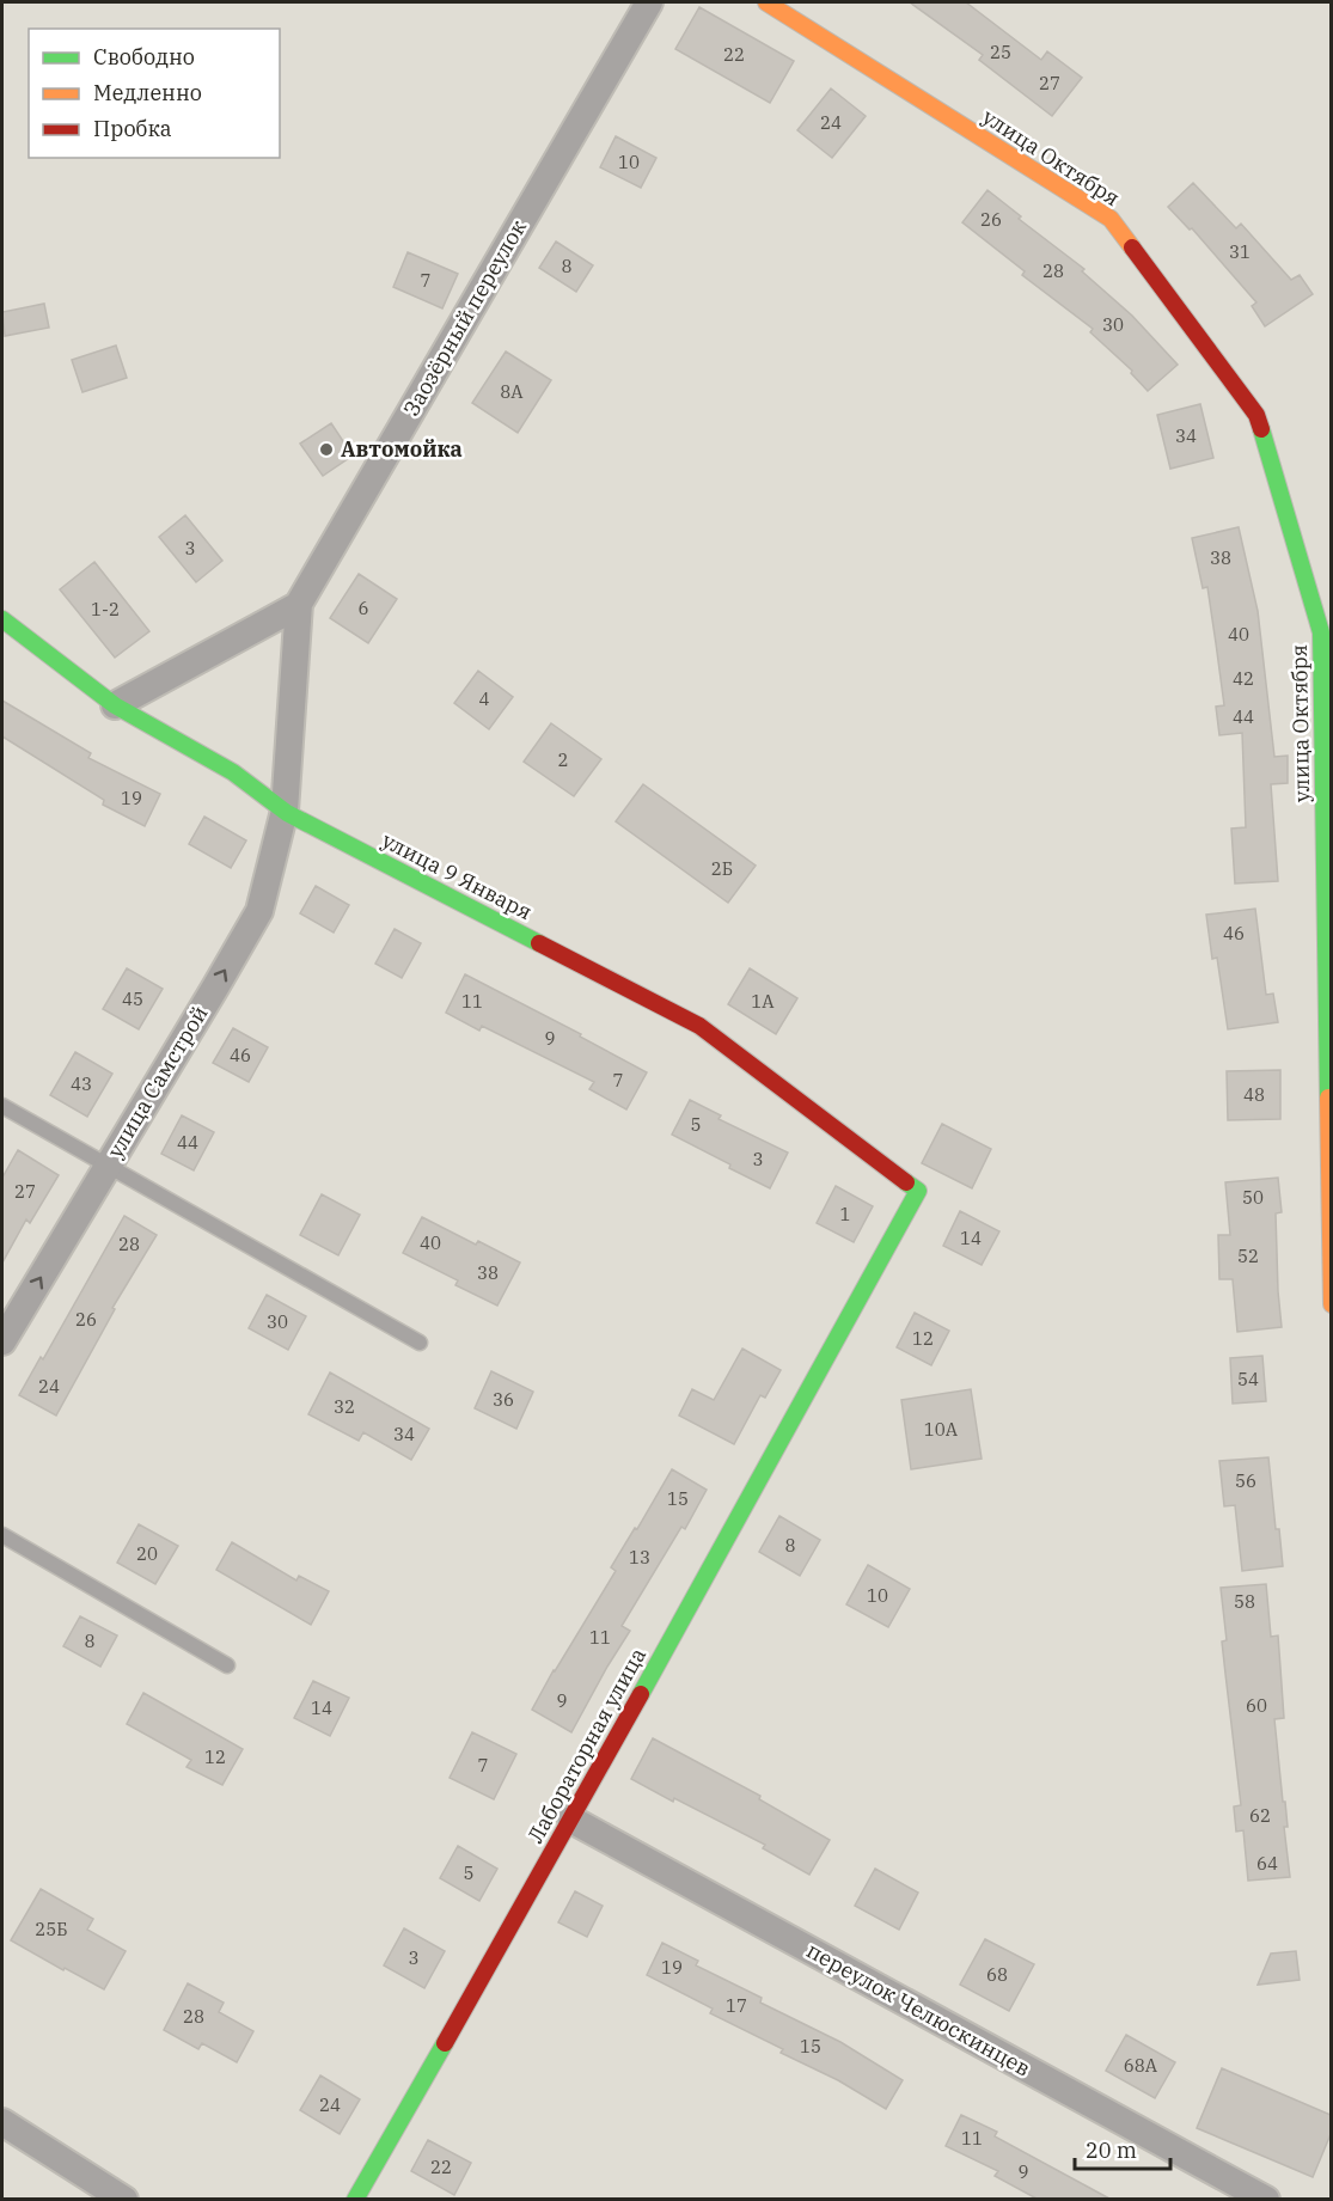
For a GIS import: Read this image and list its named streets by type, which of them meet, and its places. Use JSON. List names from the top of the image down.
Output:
{
  "streets": {
    "street": [
      "улица Октября",
      "Заозёрный переулок",
      "улица 9 Января",
      "улица Самстрой",
      "Лабораторная улица",
      "переулок Челюскинцев"
    ]
  },
  "crossings": [
    ["Заозёрный переулок", "улица 9 Января"],
    ["Заозёрный переулок", "улица Самстрой"],
    ["улица 9 Января", "улица Самстрой"],
    ["улица 9 Января", "Лабораторная улица"],
    ["Лабораторная улица", "переулок Челюскинцев"]
  ],
  "one_way": ["улица Самстрой"],
  "places": ["Автомойка"],
  "house_numbers": [
    "25",
    "22",
    "27",
    "24",
    "10",
    "26",
    "31",
    "8",
    "28",
    "7",
    "30",
    "8А",
    "34",
    "3",
    "38",
    "6",
    "1-2",
    "40",
    "42",
    "4",
    "44",
    "2",
    "19",
    "2Б",
    "46",
    "45",
    "11",
    "1А",
    "9",
    "46",
    "7",
    "43",
    "48",
    "5",
    "44",
    "3",
    "27",
    "50",
    "1",
    "14",
    "40",
    "28",
    "52",
    "38",
    "26",
    "30",
    "12",
    "54",
    "24",
    "36",
    "32",
    "10А",
    "34",
    "56",
    "15",
    "8",
    "20",
    "13",
    "10",
    "58",
    "11",
    "8",
    "9",
    "60",
    "14",
    "12",
    "7",
    "62",
    "64",
    "5",
    "25Б",
    "3",
    "19",
    "68",
    "17",
    "28",
    "15",
    "68А",
    "24",
    "11",
    "22",
    "9"
  ],
  "legend": ["Свободно", "Медленно", "Пробка"],
  "scale_bar": "20 m"
}
